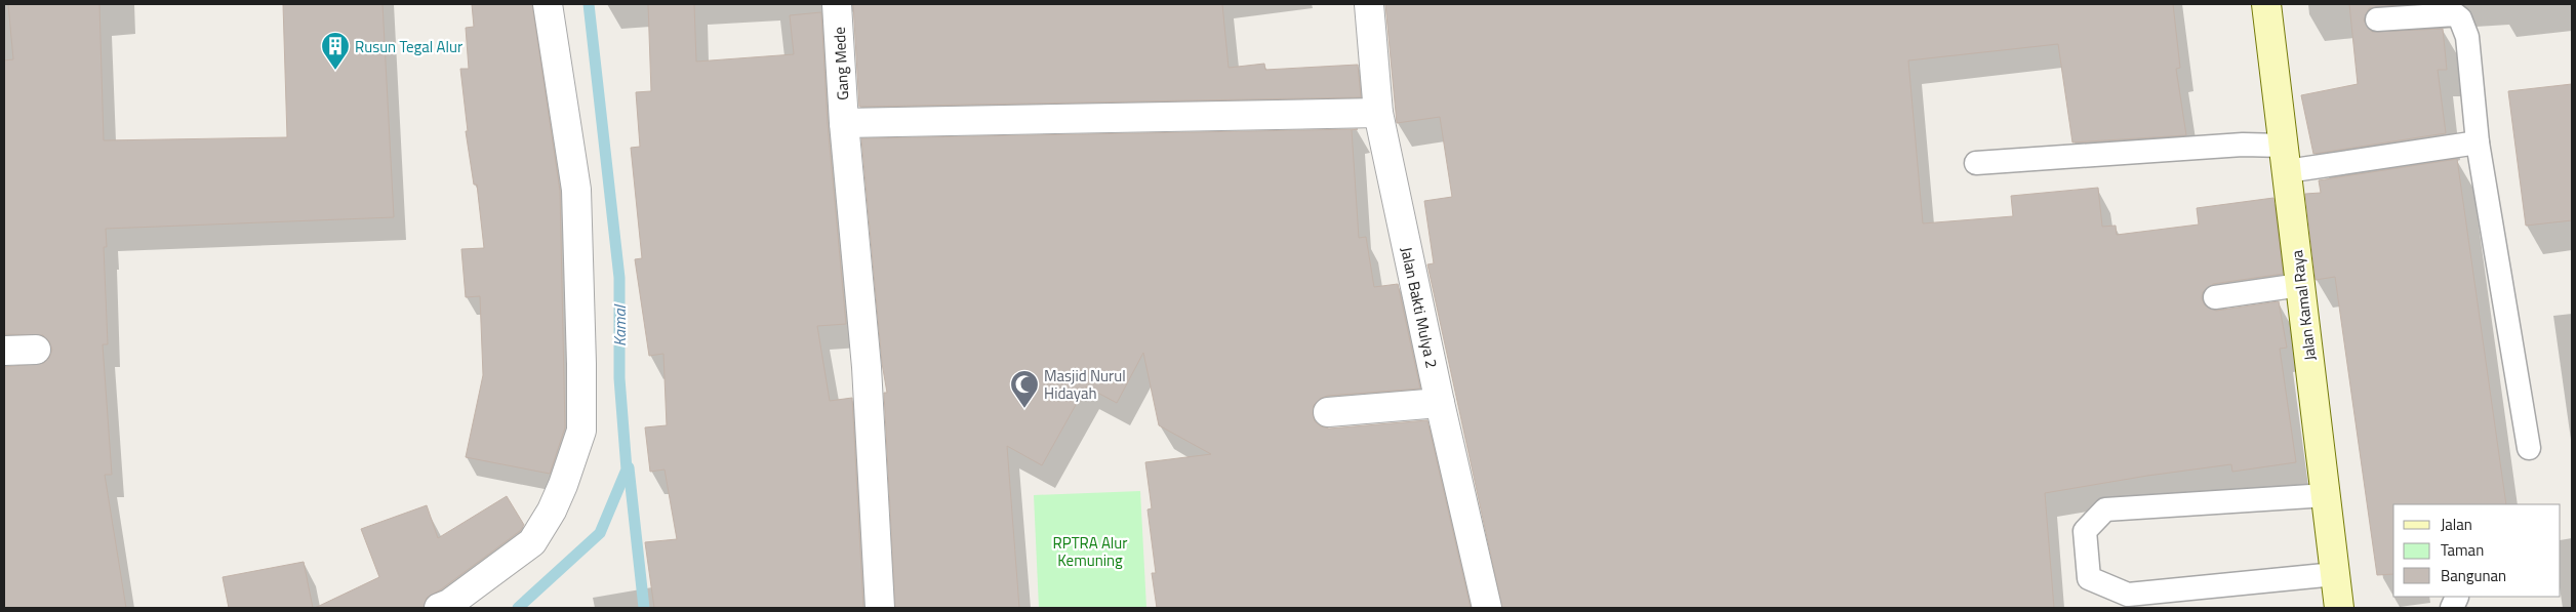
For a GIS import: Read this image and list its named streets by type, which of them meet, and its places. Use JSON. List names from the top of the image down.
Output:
{
  "streets": {
    "main road": ["Jalan Kamal Raya"],
    "street": ["Gang Mede", "Jalan Bakti Mulya 2"]
  },
  "water": ["Kamal"],
  "parks": ["RPTRA Alur Kemuning"],
  "places": {
    "building": ["Rusun Tegal Alur"],
    "mosque": ["Masjid Nurul Hidayah"]
  },
  "legend": ["Jalan", "Taman", "Bangunan"]
}
